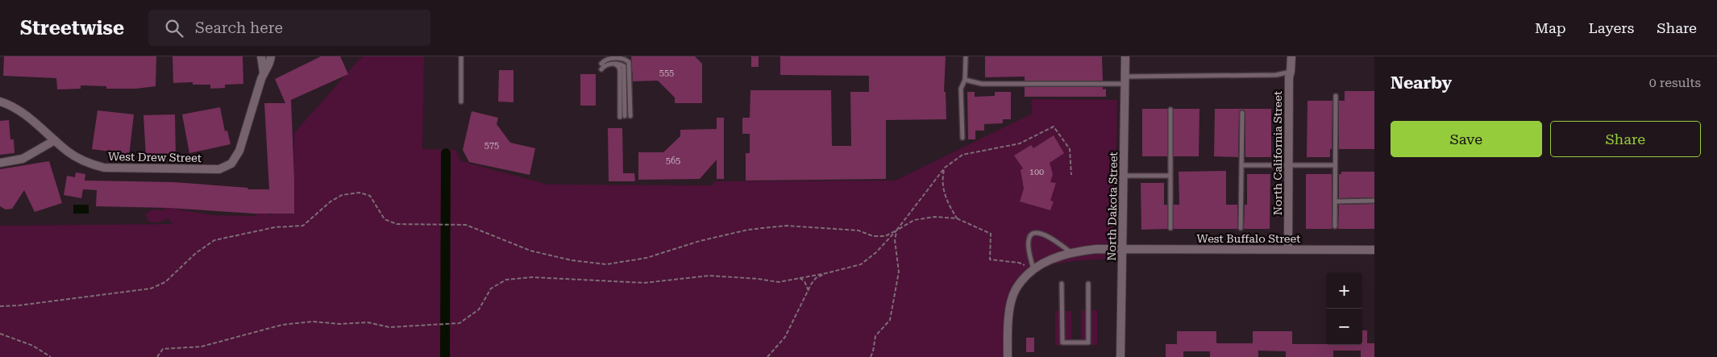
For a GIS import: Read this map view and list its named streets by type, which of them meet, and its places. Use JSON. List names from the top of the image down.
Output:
{
  "streets": {
    "street": [
      "North California Street",
      "West Drew Street",
      "North Dakota Street",
      "West Buffalo Street"
    ]
  },
  "crossings": [
    ["North California Street", "West Buffalo Street"],
    ["North Dakota Street", "West Buffalo Street"]
  ],
  "house_numbers": [
    "555",
    "575",
    "565",
    "100"
  ],
  "page": {
    "header": "Streetwise",
    "search": "Search here",
    "nav": ["Map", "Layers", "Share"],
    "heading": ["Nearby", "0 results"],
    "buttons": ["Save", "Share"],
    "map_buttons": ["+", "−"]
  }
}
